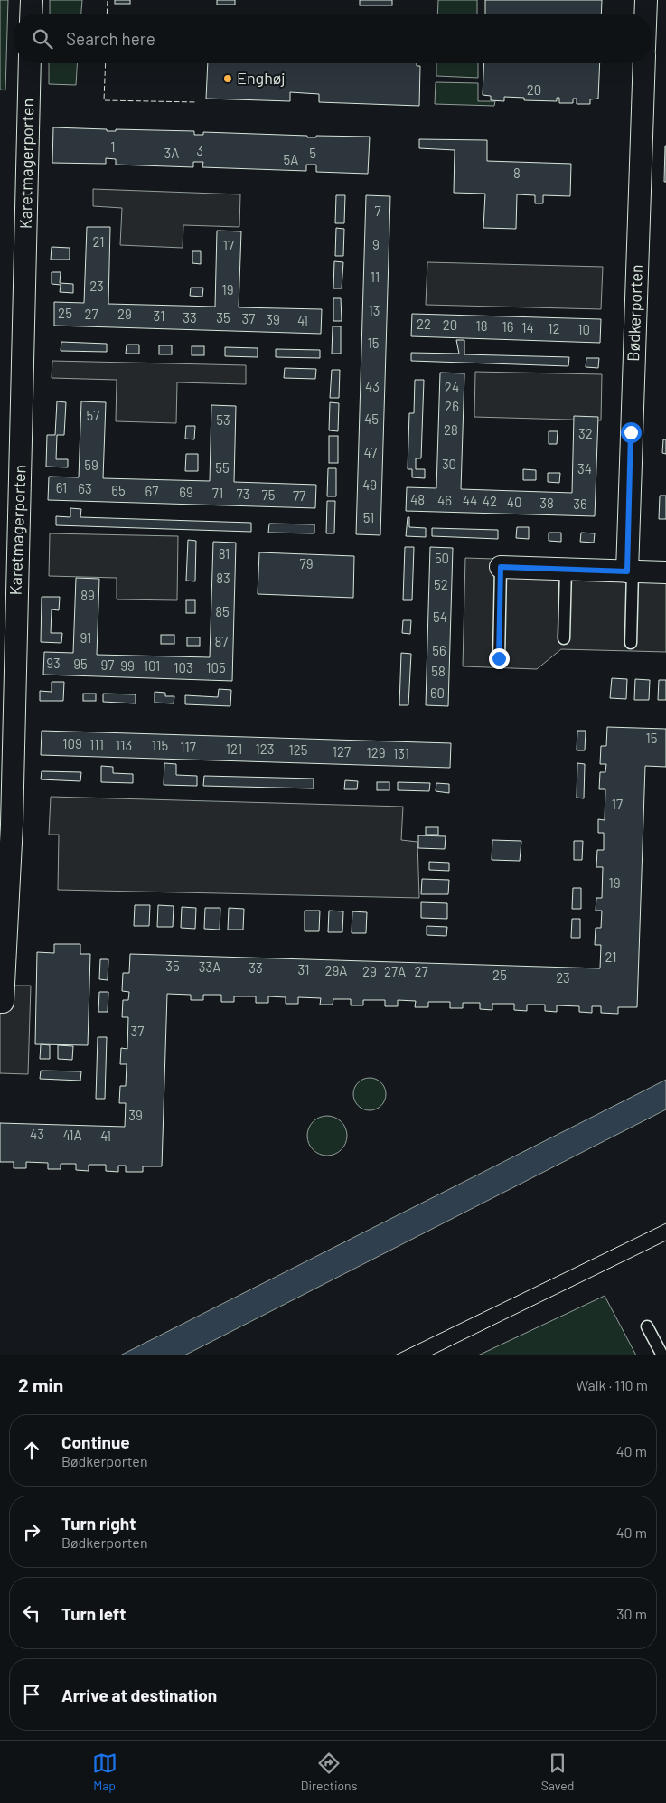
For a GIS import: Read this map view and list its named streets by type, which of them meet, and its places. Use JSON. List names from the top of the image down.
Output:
{
  "streets": {
    "street": ["Karetmagerporten", "Bødkerporten"]
  },
  "places": ["Enghøj"],
  "house_numbers": [
    "20",
    "1",
    "3",
    "3A",
    "5",
    "5A",
    "8",
    "7",
    "21",
    "9",
    "17",
    "11",
    "23",
    "19",
    "13",
    "25",
    "27",
    "29",
    "31",
    "33",
    "35",
    "37",
    "39",
    "41",
    "22",
    "20",
    "18",
    "16",
    "14",
    "12",
    "10",
    "15",
    "43",
    "24",
    "26",
    "57",
    "45",
    "53",
    "28",
    "32",
    "47",
    "30",
    "59",
    "55",
    "34",
    "49",
    "61",
    "63",
    "65",
    "67",
    "69",
    "71",
    "73",
    "75",
    "77",
    "48",
    "46",
    "44",
    "42",
    "40",
    "38",
    "36",
    "51",
    "81",
    "50",
    "79",
    "83",
    "52",
    "89",
    "85",
    "54",
    "91",
    "87",
    "56",
    "93",
    "95",
    "97",
    "99",
    "101",
    "103",
    "105",
    "58",
    "60",
    "15",
    "109",
    "111",
    "113",
    "115",
    "117",
    "121",
    "123",
    "125",
    "127",
    "129",
    "131",
    "17",
    "19",
    "21",
    "35",
    "33A",
    "33",
    "31",
    "29A",
    "29",
    "27A",
    "27",
    "25",
    "23",
    "37",
    "39",
    "43",
    "41A",
    "41"
  ],
  "page": {
    "search": "Search here",
    "heading": ["2 min", "Walk · 110 m"],
    "list": [
      ["Continue", "Bødkerporten", "40 m"],
      ["Turn right", "Bødkerporten", "40 m"],
      ["Turn left", "30 m"],
      "Arrive at destination"
    ],
    "nav": ["Map", "Directions", "Saved"]
  }
}
